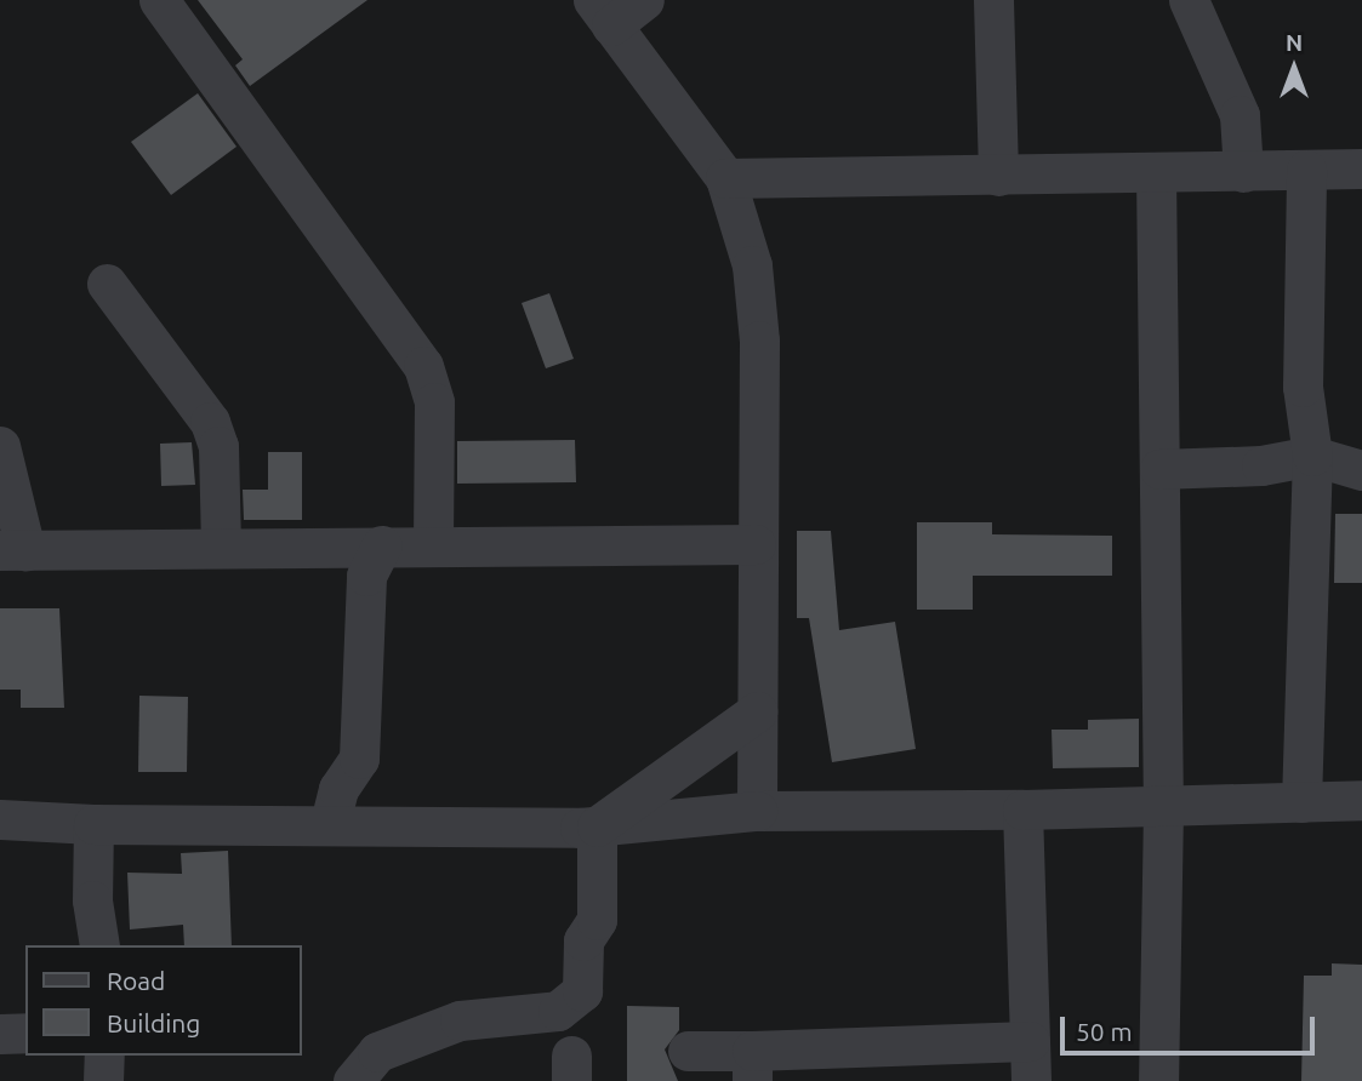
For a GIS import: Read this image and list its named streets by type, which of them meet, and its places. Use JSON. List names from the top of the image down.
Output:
{
  "legend": ["Road", "Building"],
  "scale_bar": "50 m",
  "north": "top"
}
